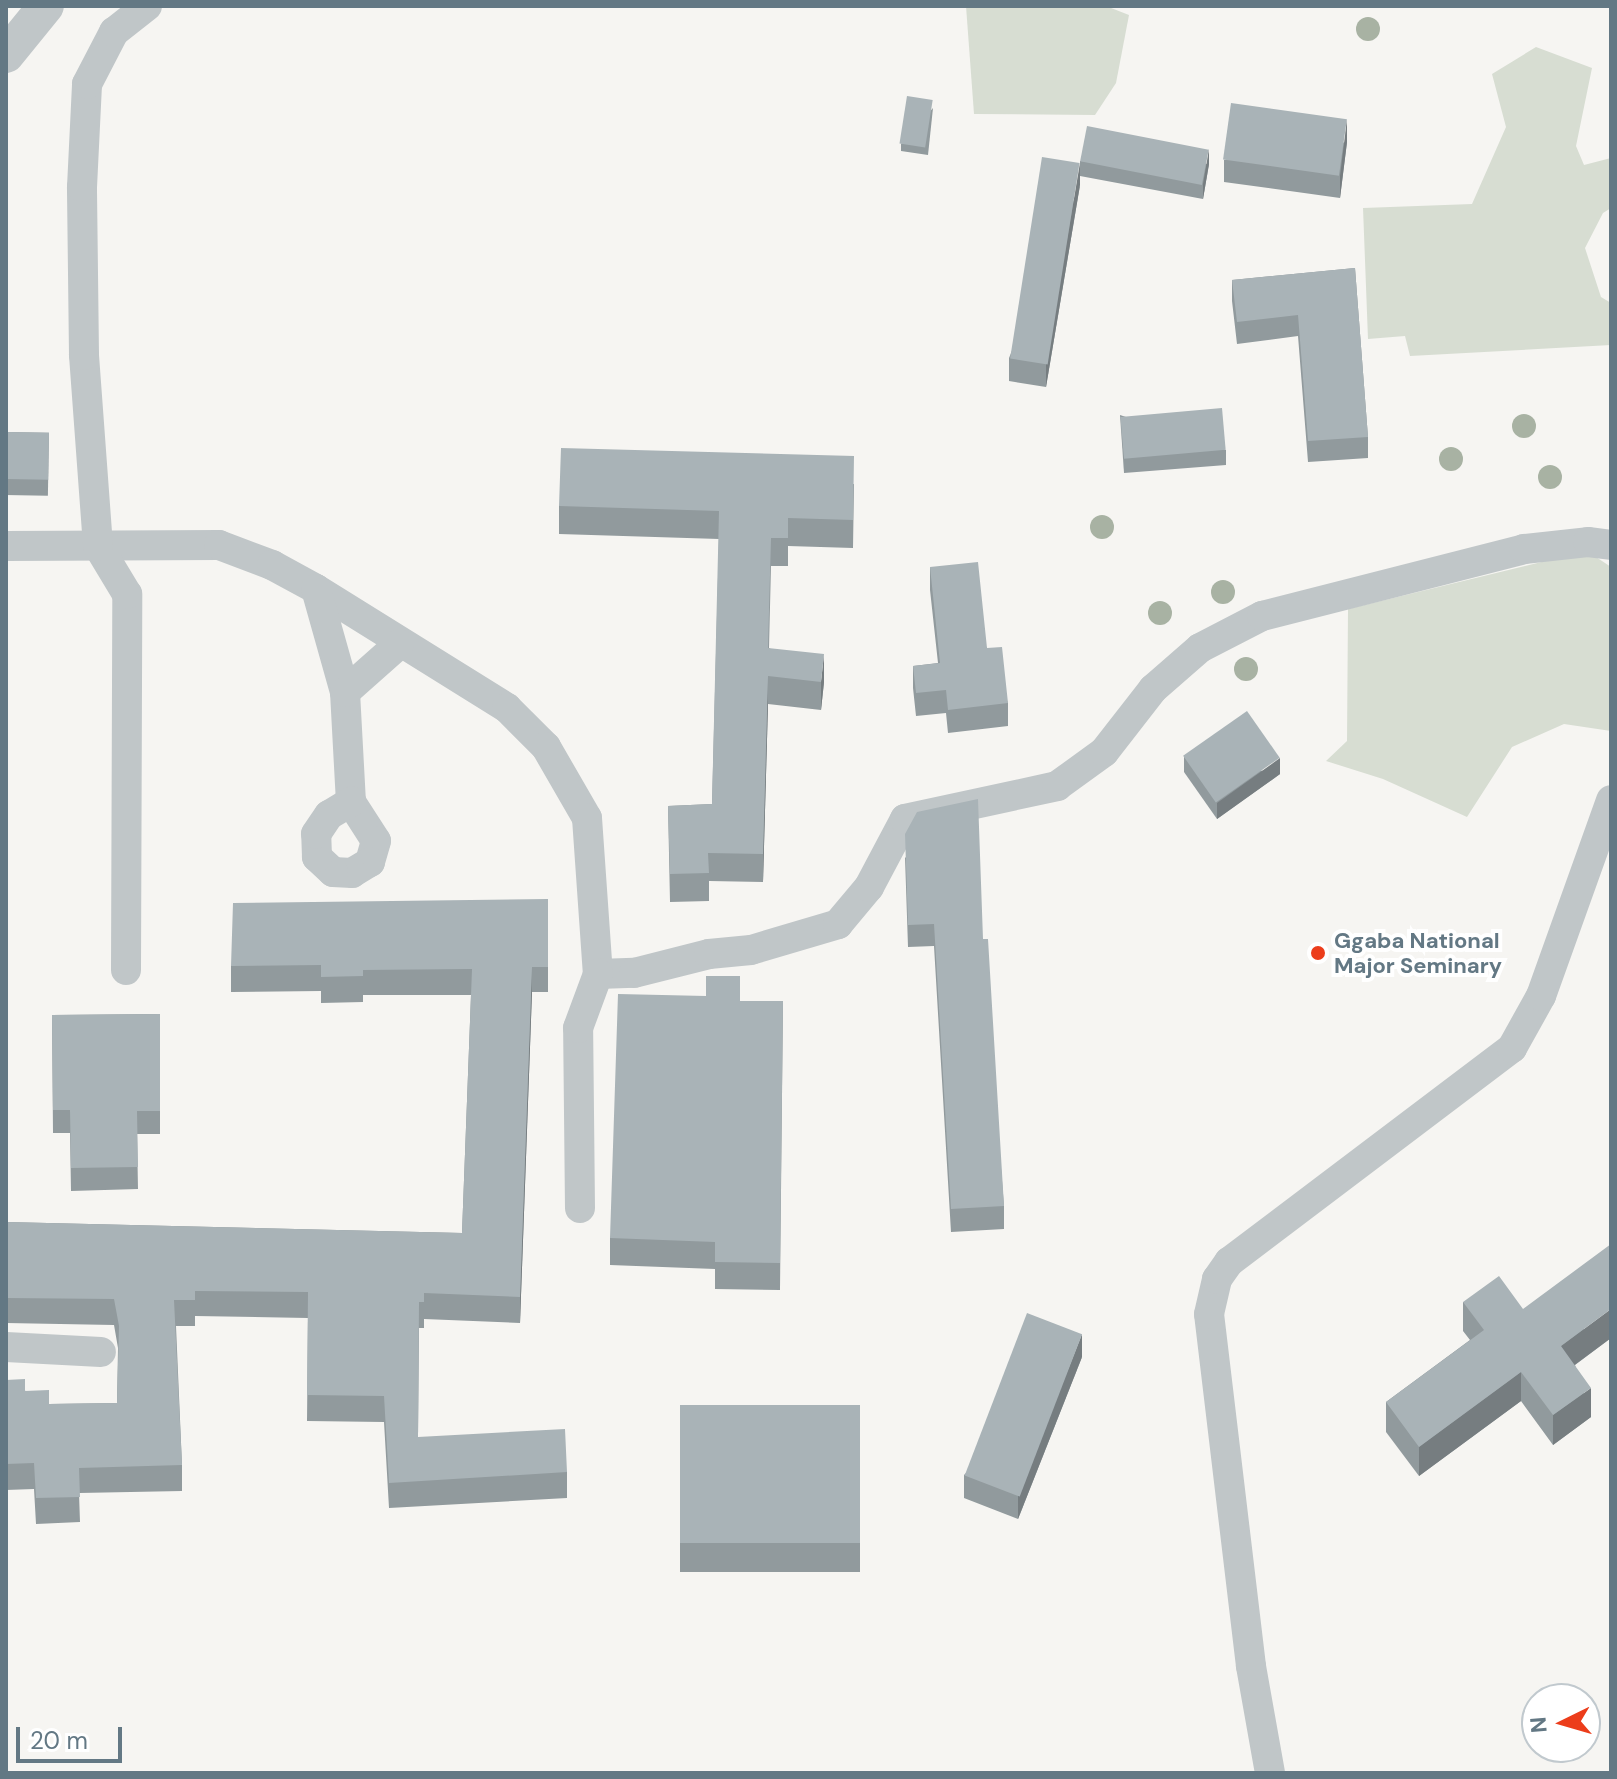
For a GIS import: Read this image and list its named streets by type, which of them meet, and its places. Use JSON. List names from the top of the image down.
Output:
{
  "places": ["Ggaba National Major Seminary"],
  "scale_bar": "20 m",
  "north": "left"
}
